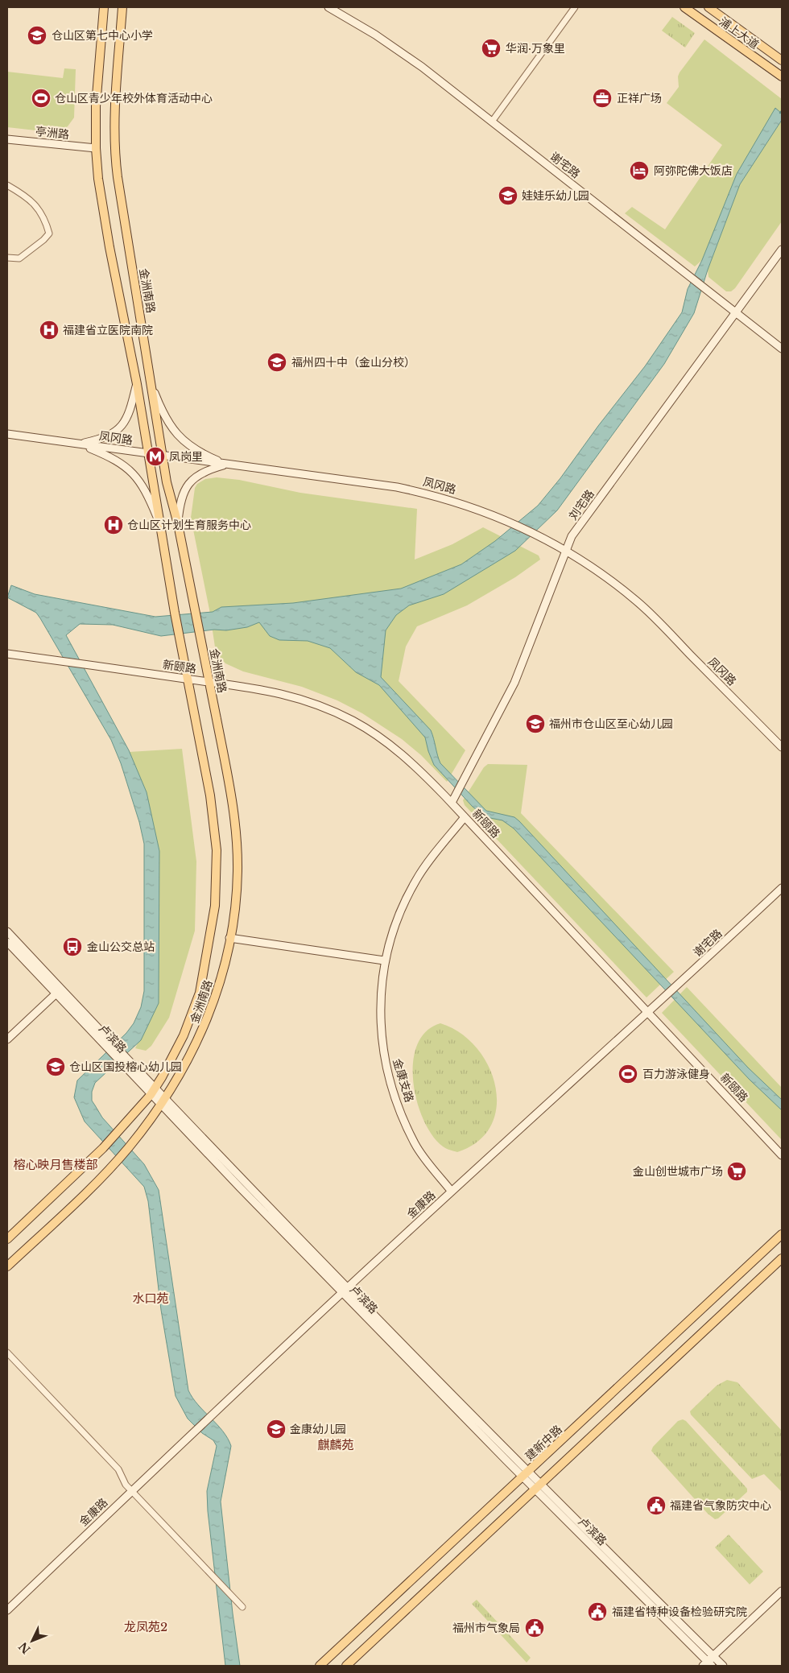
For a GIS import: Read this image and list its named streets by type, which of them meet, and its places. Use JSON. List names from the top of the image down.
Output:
{
  "streets": {
    "main road": ["浦上大道", "金洲南路", "建新中路"],
    "street": [
      "亭洲路",
      "谢宅路",
      "凤冈路",
      "刘宅路",
      "新颐路",
      "卢滨路",
      "金康支路",
      "金康路"
    ]
  },
  "crossings": [
    ["亭洲路", "金洲南路"],
    ["谢宅路", "刘宅路"],
    ["谢宅路", "新颐路"],
    ["谢宅路", "金康路"],
    ["金洲南路", "凤冈路"],
    ["金洲南路", "新颐路"],
    ["金洲南路", "卢滨路"],
    ["凤冈路", "刘宅路"],
    ["刘宅路", "新颐路"],
    ["新颐路", "金康支路"],
    ["新颐路", "金康路"],
    ["卢滨路", "金康路"],
    ["卢滨路", "建新中路"],
    ["金康支路", "金康路"]
  ],
  "districts": [
    "榕心映月售楼部",
    "水口苑",
    "麒麟苑",
    "龙凤苑2"
  ],
  "places": {
    "school or university": [
      "仓山区第七中心小学",
      "娃娃乐幼儿园",
      "福州四十中（金山分校）",
      "福州市仓山区至心幼儿园",
      "仓山区国投榕心幼儿园",
      "金康幼儿园"
    ],
    "supermarket": ["华润·万象里", "金山创世城市广场"],
    "sports": ["仓山区青少年校外体育活动中心", "百力游泳健身"],
    "office": ["正祥广场"],
    "hotel": ["阿弥陀佛大饭店"],
    "hospital": ["福建省立医院南院", "仓山区计划生育服务中心"],
    "metro station": ["凤岗里"],
    "bus stop": ["金山公交总站"],
    "public building": ["福建省气象防灾中心", "福建省特种设备检验研究院", "福州市气象局"]
  },
  "north": "bottom left"
}
